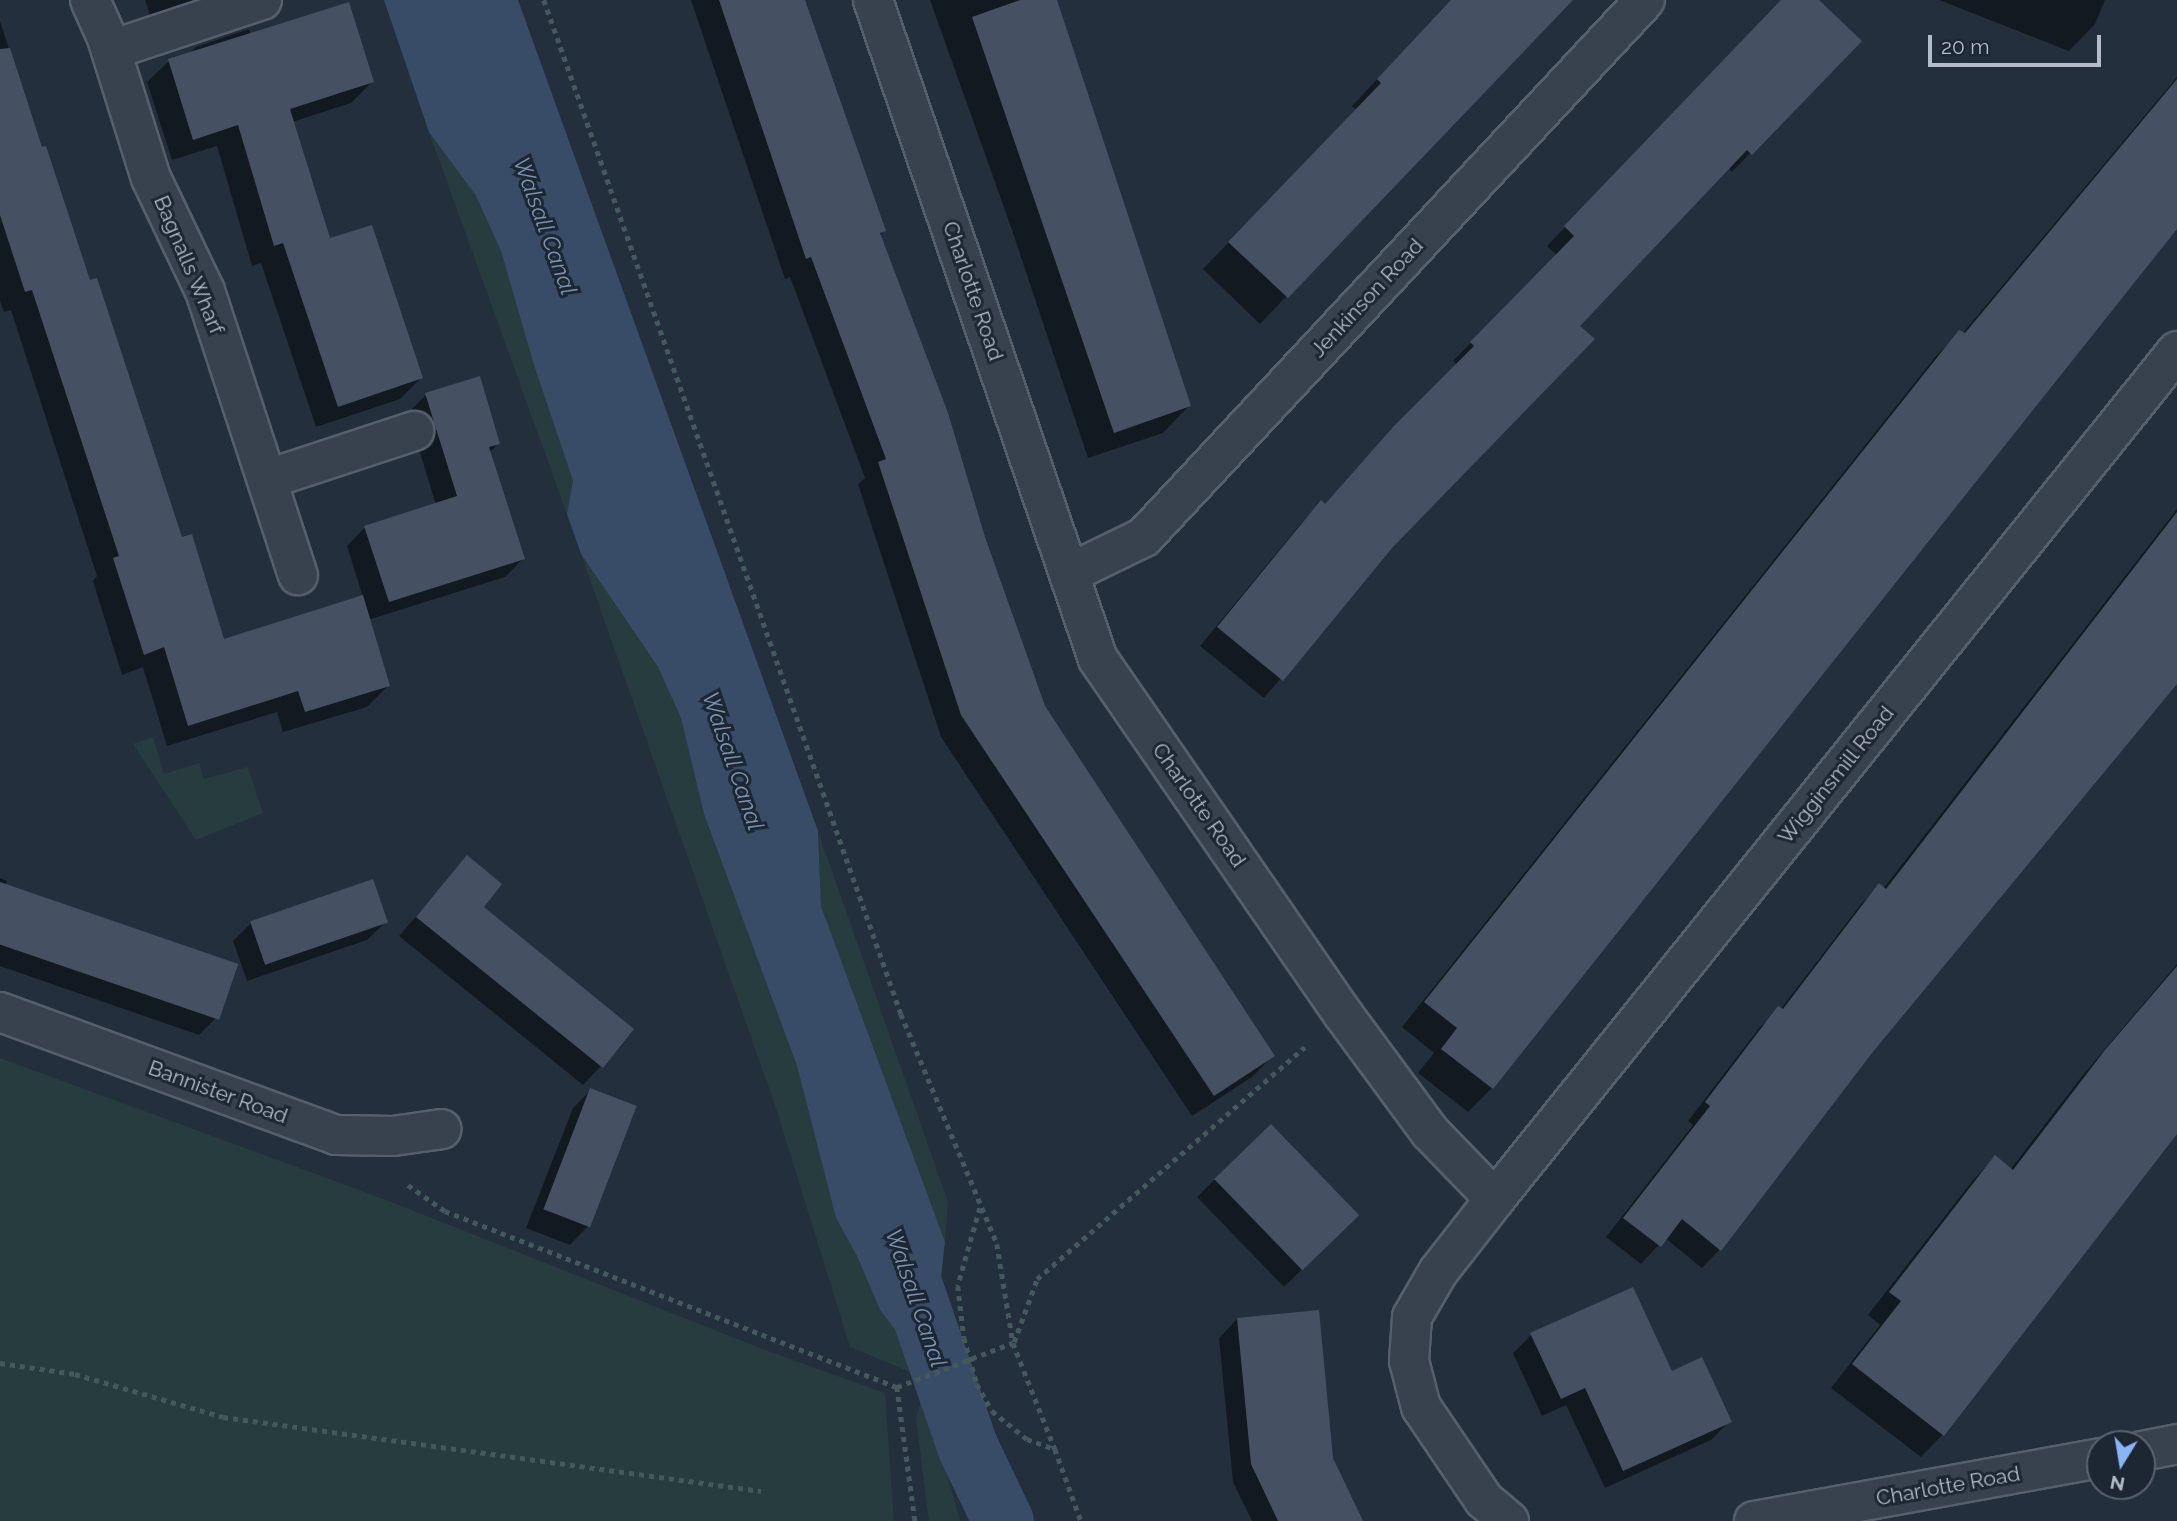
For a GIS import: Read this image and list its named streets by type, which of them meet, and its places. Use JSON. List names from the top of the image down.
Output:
{
  "streets": {
    "street": [
      "Bagnalls Wharf",
      "Charlotte Road",
      "Jenkinson Road",
      "Wigginsmill Road",
      "Bannister Road"
    ]
  },
  "crossings": [
    ["Charlotte Road", "Jenkinson Road"],
    ["Charlotte Road", "Wigginsmill Road"]
  ],
  "water": ["Walsall Canal"],
  "scale_bar": "20 m",
  "north": "bottom"
}
